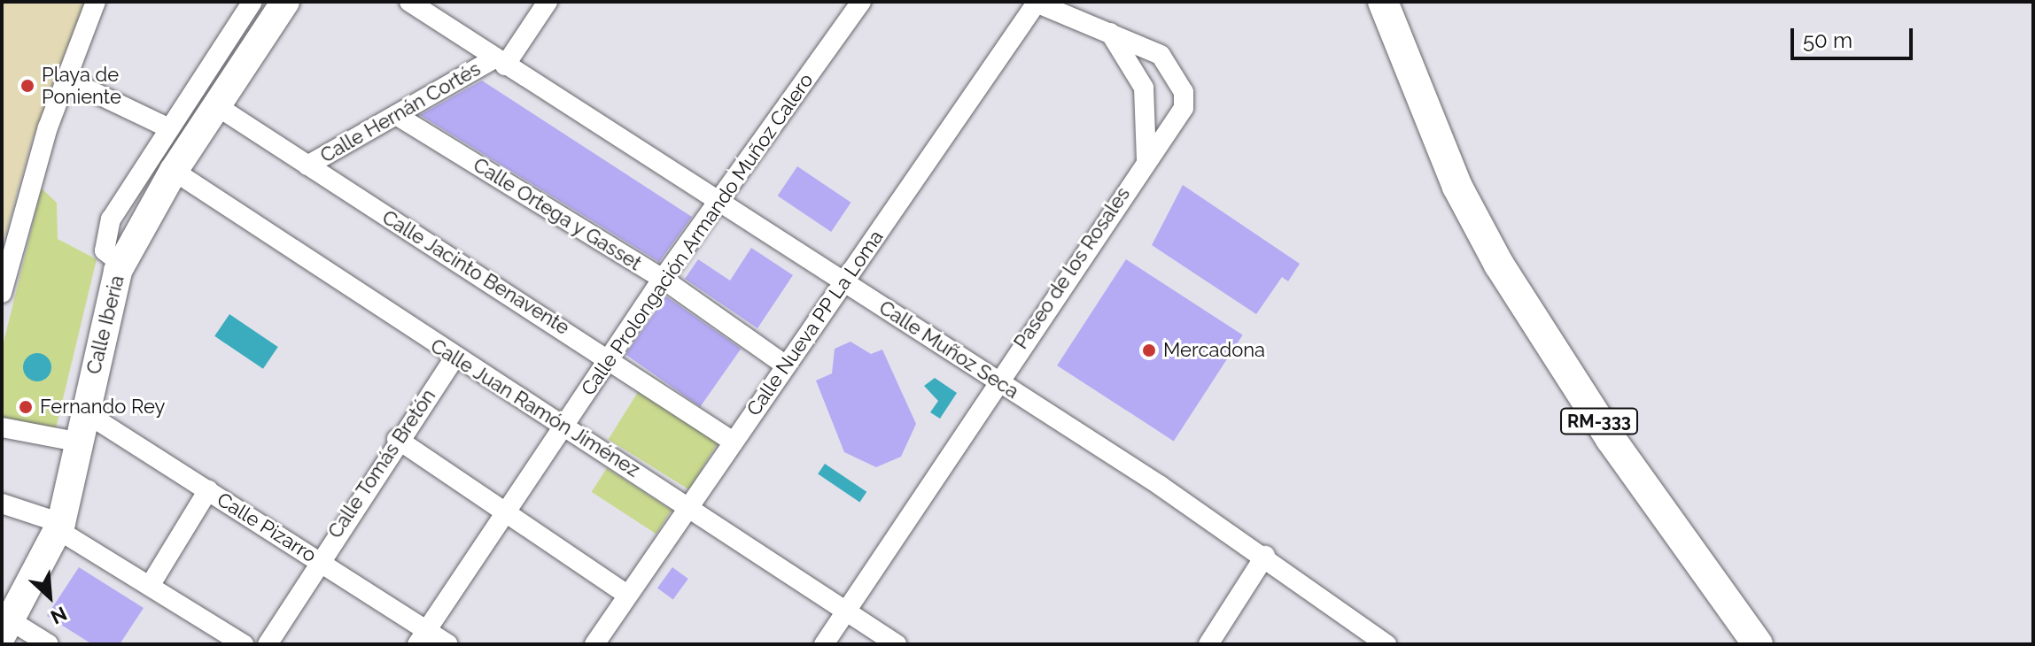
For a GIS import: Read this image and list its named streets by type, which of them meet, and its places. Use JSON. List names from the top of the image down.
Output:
{
  "streets": {
    "main road": ["Calle Iberia", "RM-333"],
    "street": [
      "Calle Hernán Cortés",
      "Calle Ortega y Gasset",
      "Calle Prolongación Armando Muñoz Calero",
      "Paseo de los Rosales",
      "Calle Jacinto Benavente",
      "Calle Nueva PP La Loma",
      "Calle Muñoz Seca",
      "Calle Juan Ramón Jiménez",
      "Calle Tomás Bretón",
      "Calle Pizarro"
    ]
  },
  "crossings": [
    ["Calle Hernán Cortés", "Calle Ortega y Gasset"],
    ["Calle Hernán Cortés", "Calle Jacinto Benavente"],
    ["Calle Hernán Cortés", "Calle Muñoz Seca"],
    ["Calle Ortega y Gasset", "Calle Prolongación Armando Muñoz Calero"],
    ["Calle Ortega y Gasset", "Calle Nueva PP La Loma"],
    ["Calle Prolongación Armando Muñoz Calero", "Calle Jacinto Benavente"],
    ["Calle Prolongación Armando Muñoz Calero", "Calle Muñoz Seca"],
    ["Calle Prolongación Armando Muñoz Calero", "Calle Juan Ramón Jiménez"],
    ["Calle Prolongación Armando Muñoz Calero", "Calle Pizarro"],
    ["Paseo de los Rosales", "Calle Muñoz Seca"],
    ["Paseo de los Rosales", "Calle Juan Ramón Jiménez"],
    ["Calle Jacinto Benavente", "Calle Nueva PP La Loma"],
    ["Calle Jacinto Benavente", "Calle Iberia"],
    ["Calle Nueva PP La Loma", "Calle Muñoz Seca"],
    ["Calle Nueva PP La Loma", "Calle Juan Ramón Jiménez"],
    ["Calle Iberia", "Calle Juan Ramón Jiménez"],
    ["Calle Iberia", "Calle Pizarro"],
    ["Calle Juan Ramón Jiménez", "Calle Tomás Bretón"],
    ["Calle Tomás Bretón", "Calle Pizarro"]
  ],
  "places": ["Playa de Poniente", "Mercadona", "Fernando Rey"],
  "scale_bar": "50 m",
  "north": "bottom right"
}
